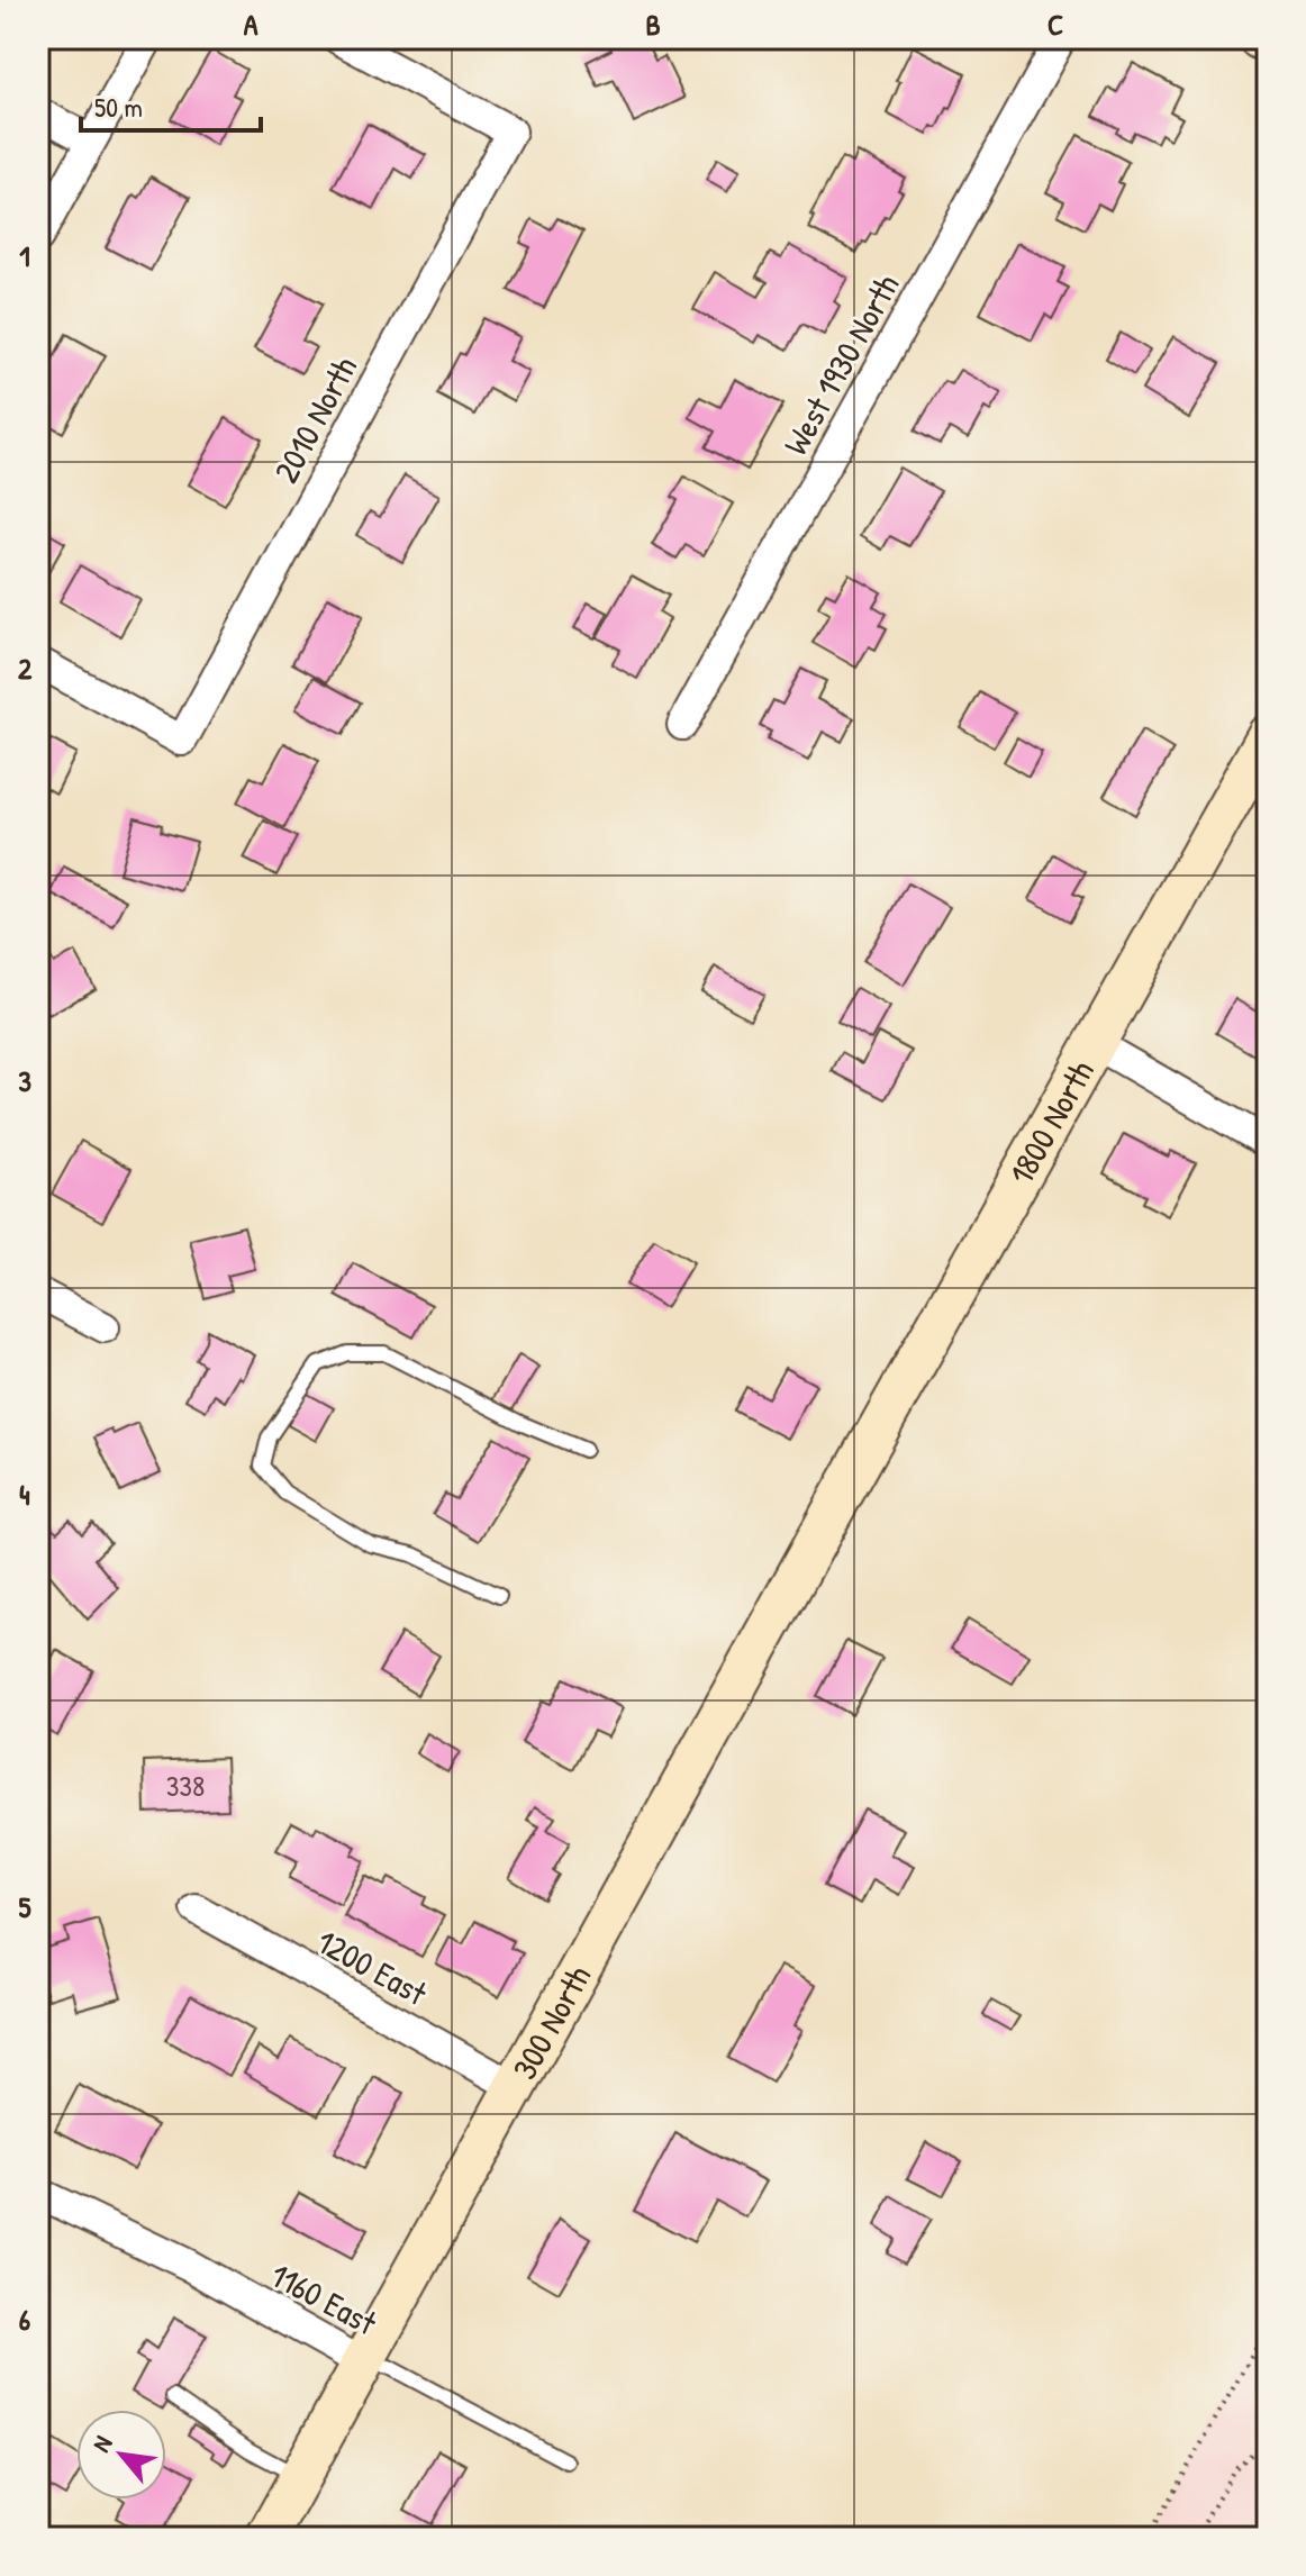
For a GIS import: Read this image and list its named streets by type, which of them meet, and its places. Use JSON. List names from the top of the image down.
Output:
{
  "streets": {
    "street": [
      "West 1930 North",
      "2010 North",
      "1800 North",
      "1200 East",
      "300 North",
      "1160 East"
    ]
  },
  "crossings": [
    ["1800 North", "300 North"],
    ["1200 East", "300 North"],
    ["300 North", "1160 East"]
  ],
  "house_numbers": ["338"],
  "scale_bar": "50 m",
  "north": "top left",
  "grid": {
    "columns": ["A", "B", "C"],
    "rows": [
      "1",
      "2",
      "3",
      "4",
      "5",
      "6"
    ]
  }
}
